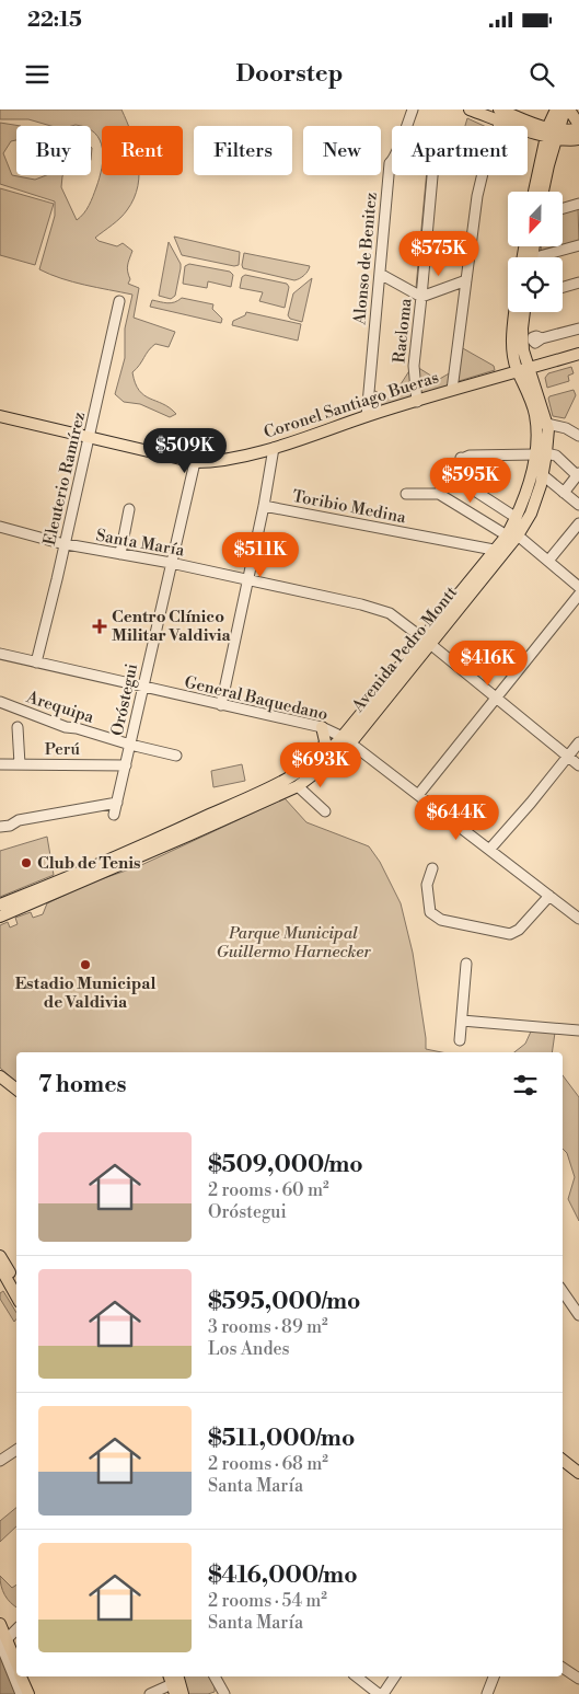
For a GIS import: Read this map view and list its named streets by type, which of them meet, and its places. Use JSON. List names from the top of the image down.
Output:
{
  "streets": {
    "main road": ["Coronel Santiago Bueras", "Avenida Pedro Montt"],
    "street": [
      "Alonso de Benitez",
      "Racloma",
      "Eleuterio Ramírez",
      "Toribio Medina",
      "Santa María",
      "General Baquedano",
      "Oróstegui",
      "Arequipa",
      "Perú"
    ]
  },
  "crossings": [
    ["Alonso de Benitez", "Coronel Santiago Bueras"],
    ["Racloma", "Coronel Santiago Bueras"],
    ["Coronel Santiago Bueras", "Eleuterio Ramírez"],
    ["Coronel Santiago Bueras", "Avenida Pedro Montt"],
    ["Coronel Santiago Bueras", "Oróstegui"],
    ["Eleuterio Ramírez", "Santa María"],
    ["Eleuterio Ramírez", "General Baquedano"],
    ["Toribio Medina", "Avenida Pedro Montt"],
    ["Santa María", "Avenida Pedro Montt"],
    ["Santa María", "Oróstegui"],
    ["Avenida Pedro Montt", "General Baquedano"],
    ["General Baquedano", "Oróstegui"],
    ["Oróstegui", "Arequipa"],
    ["Oróstegui", "Perú"]
  ],
  "parks": ["Parque Municipal Guillermo Harnecker"],
  "places": {
    "health": ["Centro Clínico Militar Valdivia"],
    "other": ["Club de Tenis", "Estadio Municipal de Valdivia"]
  },
  "north": "bottom",
  "page": {
    "status": "22:15",
    "header": "Doorstep",
    "chip": [
      "Buy",
      "Rent",
      "Filters",
      "New",
      "Apartment"
    ],
    "price": [
      "$575K",
      "$509K",
      "$595K",
      "$511K",
      "$416K",
      "$693K",
      "$644K"
    ],
    "heading": "7 homes",
    "list": [
      {
        "name": "$509,000/mo",
        "note": "2 rooms · 60 m² · Oróstegui"
      },
      {
        "name": "$595,000/mo",
        "note": "3 rooms · 89 m² · Los Andes"
      },
      {
        "name": "$511,000/mo",
        "note": "2 rooms · 68 m² · Santa María"
      },
      {
        "name": "$416,000/mo",
        "note": "2 rooms · 54 m² · Santa María"
      }
    ]
  }
}
